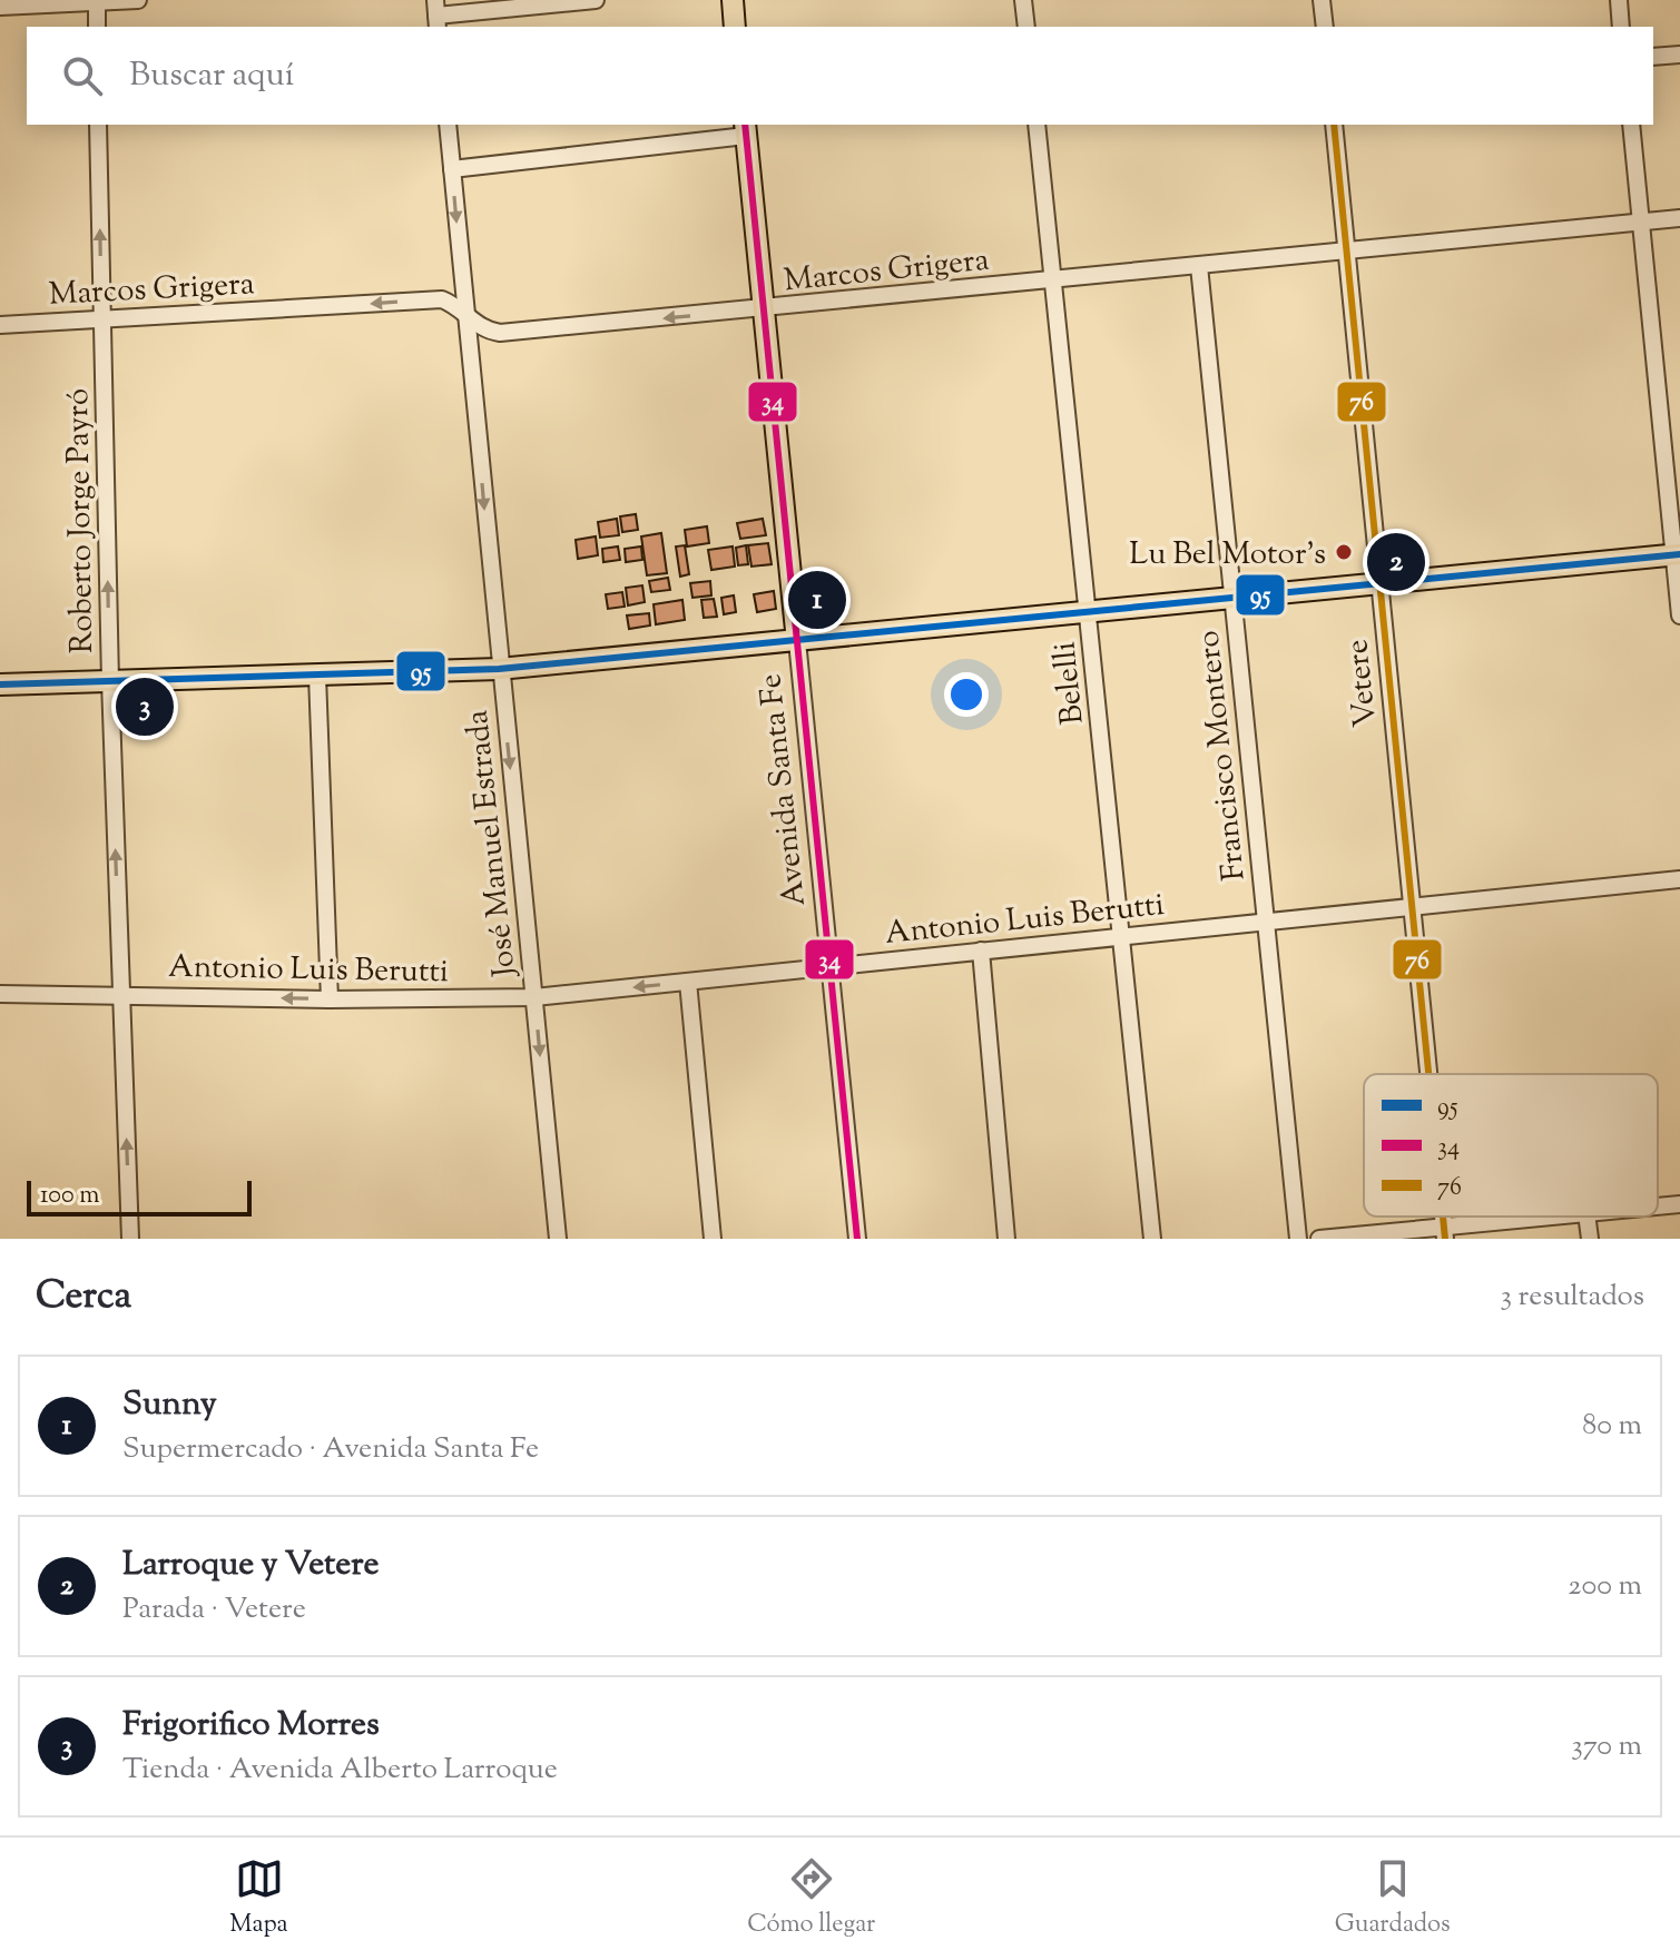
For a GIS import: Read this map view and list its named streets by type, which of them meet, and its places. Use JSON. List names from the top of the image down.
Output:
{
  "streets": {
    "main road": ["Avenida Santa Fe"],
    "street": [
      "Marcos Grigera",
      "Roberto Jorge Payró",
      "Belelli",
      "Vetere",
      "Francisco Montero",
      "José Manuel Estrada",
      "Antonio Luis Berutti"
    ]
  },
  "crossings": [
    ["Marcos Grigera", "Roberto Jorge Payró"],
    ["Marcos Grigera", "Belelli"],
    ["Marcos Grigera", "Vetere"],
    ["Marcos Grigera", "Francisco Montero"],
    ["Marcos Grigera", "Avenida Santa Fe"],
    ["Marcos Grigera", "José Manuel Estrada"],
    ["Roberto Jorge Payró", "Antonio Luis Berutti"],
    ["Belelli", "Antonio Luis Berutti"],
    ["Vetere", "Antonio Luis Berutti"],
    ["Francisco Montero", "Antonio Luis Berutti"],
    ["Avenida Santa Fe", "Antonio Luis Berutti"],
    ["José Manuel Estrada", "Antonio Luis Berutti"]
  ],
  "one_way": ["Marcos Grigera", "Roberto Jorge Payró", "José Manuel Estrada"],
  "places": ["Lu Bel Motor's"],
  "lines": ["transit line 34", "transit line 76", "transit line 95"],
  "legend": ["95", "34", "76"],
  "scale_bar": "100 m",
  "page": {
    "search": "Buscar aquí",
    "pins": ["2", "1", "3"],
    "scale": "100 m",
    "heading": ["Cerca", "3 resultados"],
    "list": [
      {
        "mark": "1",
        "name": "Sunny",
        "note": "Supermercado · Avenida Santa Fe",
        "value": "80 m"
      },
      {
        "mark": "2",
        "name": "Larroque y Vetere",
        "note": "Parada · Vetere",
        "value": "200 m"
      },
      {
        "mark": "3",
        "name": "Frigorifico Morres",
        "note": "Tienda · Avenida Alberto Larroque",
        "value": "370 m"
      }
    ],
    "nav": ["Mapa", "Cómo llegar", "Guardados"]
  }
}
